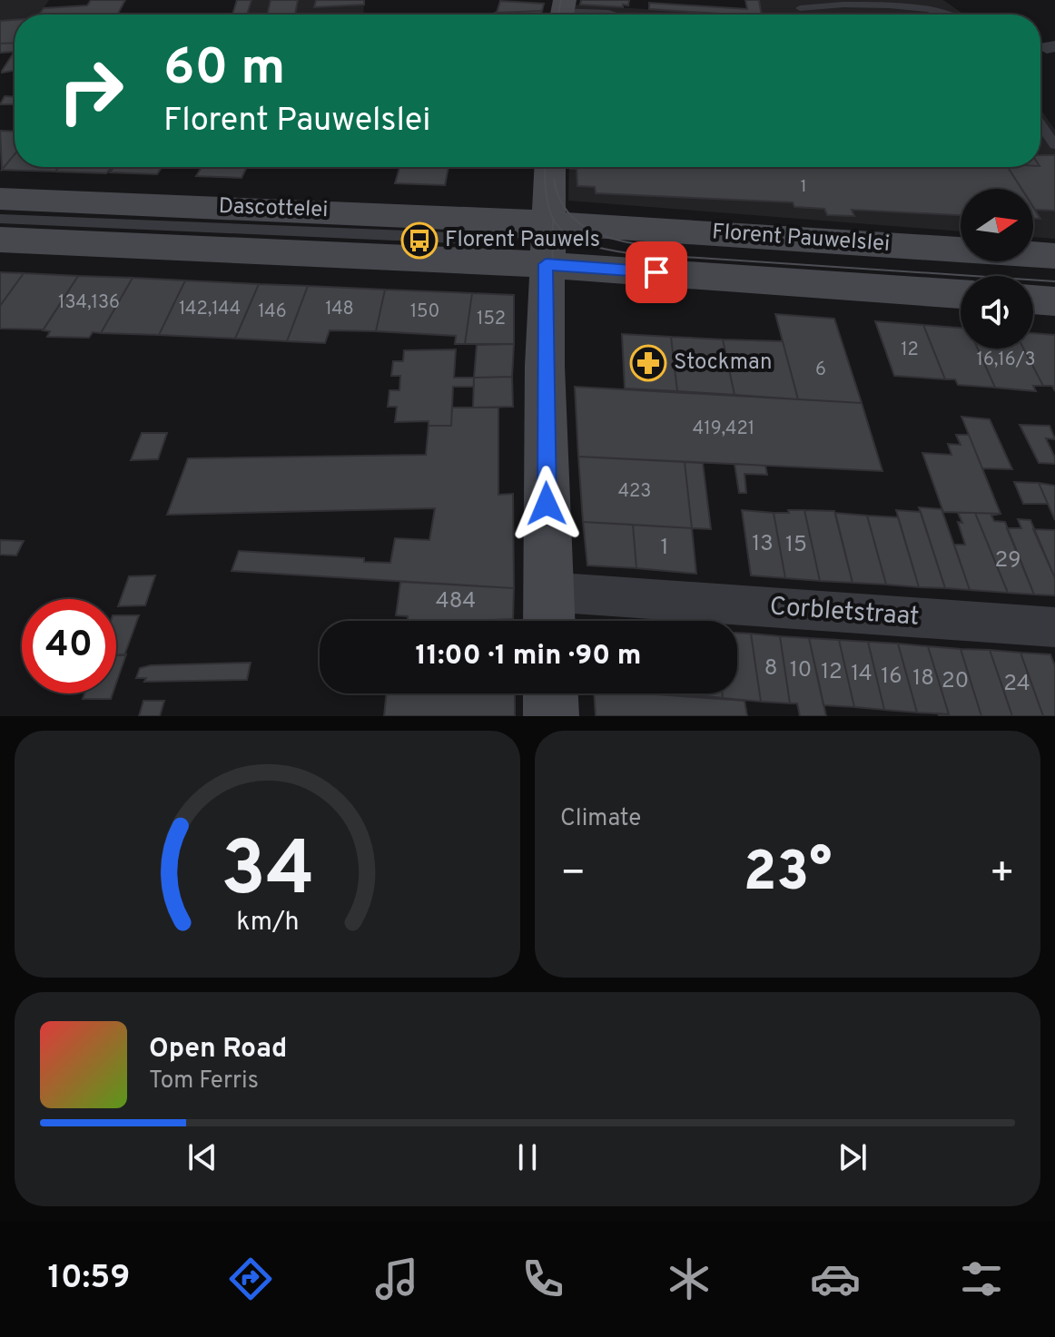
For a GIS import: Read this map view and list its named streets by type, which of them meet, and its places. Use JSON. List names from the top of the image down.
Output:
{
  "streets": {
    "street": ["Dascottelei", "Florent Pauwelslei", "Corbletstraat"]
  },
  "crossings": [
    ["Dascottelei", "Florent Pauwelslei"]
  ],
  "places": {
    "bus stop": ["Florent Pauwels"],
    "pharmacy": ["Stockman"]
  },
  "house_numbers": [
    "1",
    "134,136",
    "142,144",
    "148",
    "146",
    "150",
    "152",
    "12",
    "16,16/3",
    "6",
    "419,421",
    "423",
    "13",
    "15",
    "1",
    "29",
    "484",
    "8",
    "10",
    "12",
    "14",
    "16",
    "18",
    "20",
    "24"
  ],
  "north": "right",
  "page": {
    "turn": ["60 m", "Florent Pauwelslei"],
    "limit": "40",
    "trip": "11:00 · 1 min · 90 m",
    "tile": "Climate",
    "heat": ["−", "23°", "+"],
    "song": ["Open Road", "Tom Ferris"],
    "tabs": "10:59",
    "gauge": ["34", "km/h"]
  }
}
